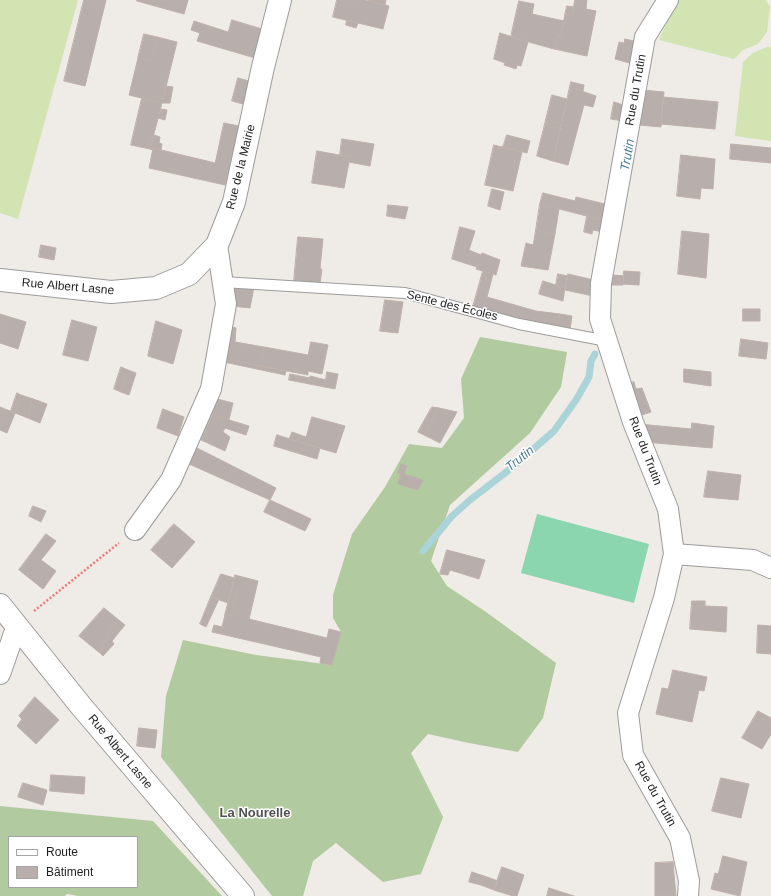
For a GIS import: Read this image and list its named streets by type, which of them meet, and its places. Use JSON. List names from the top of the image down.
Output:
{
  "streets": {
    "street": ["Rue du Trutin", "Rue de la Mairie", "Rue Albert Lasne"],
    "lane": ["Sente des Écoles"]
  },
  "crossings": [
    ["Rue du Trutin", "Sente des Écoles"],
    ["Rue de la Mairie", "Rue Albert Lasne"],
    ["Rue de la Mairie", "Sente des Écoles"]
  ],
  "districts": ["La Nourelle"],
  "water": ["Trutin"],
  "legend": ["Route", "Bâtiment"]
}
